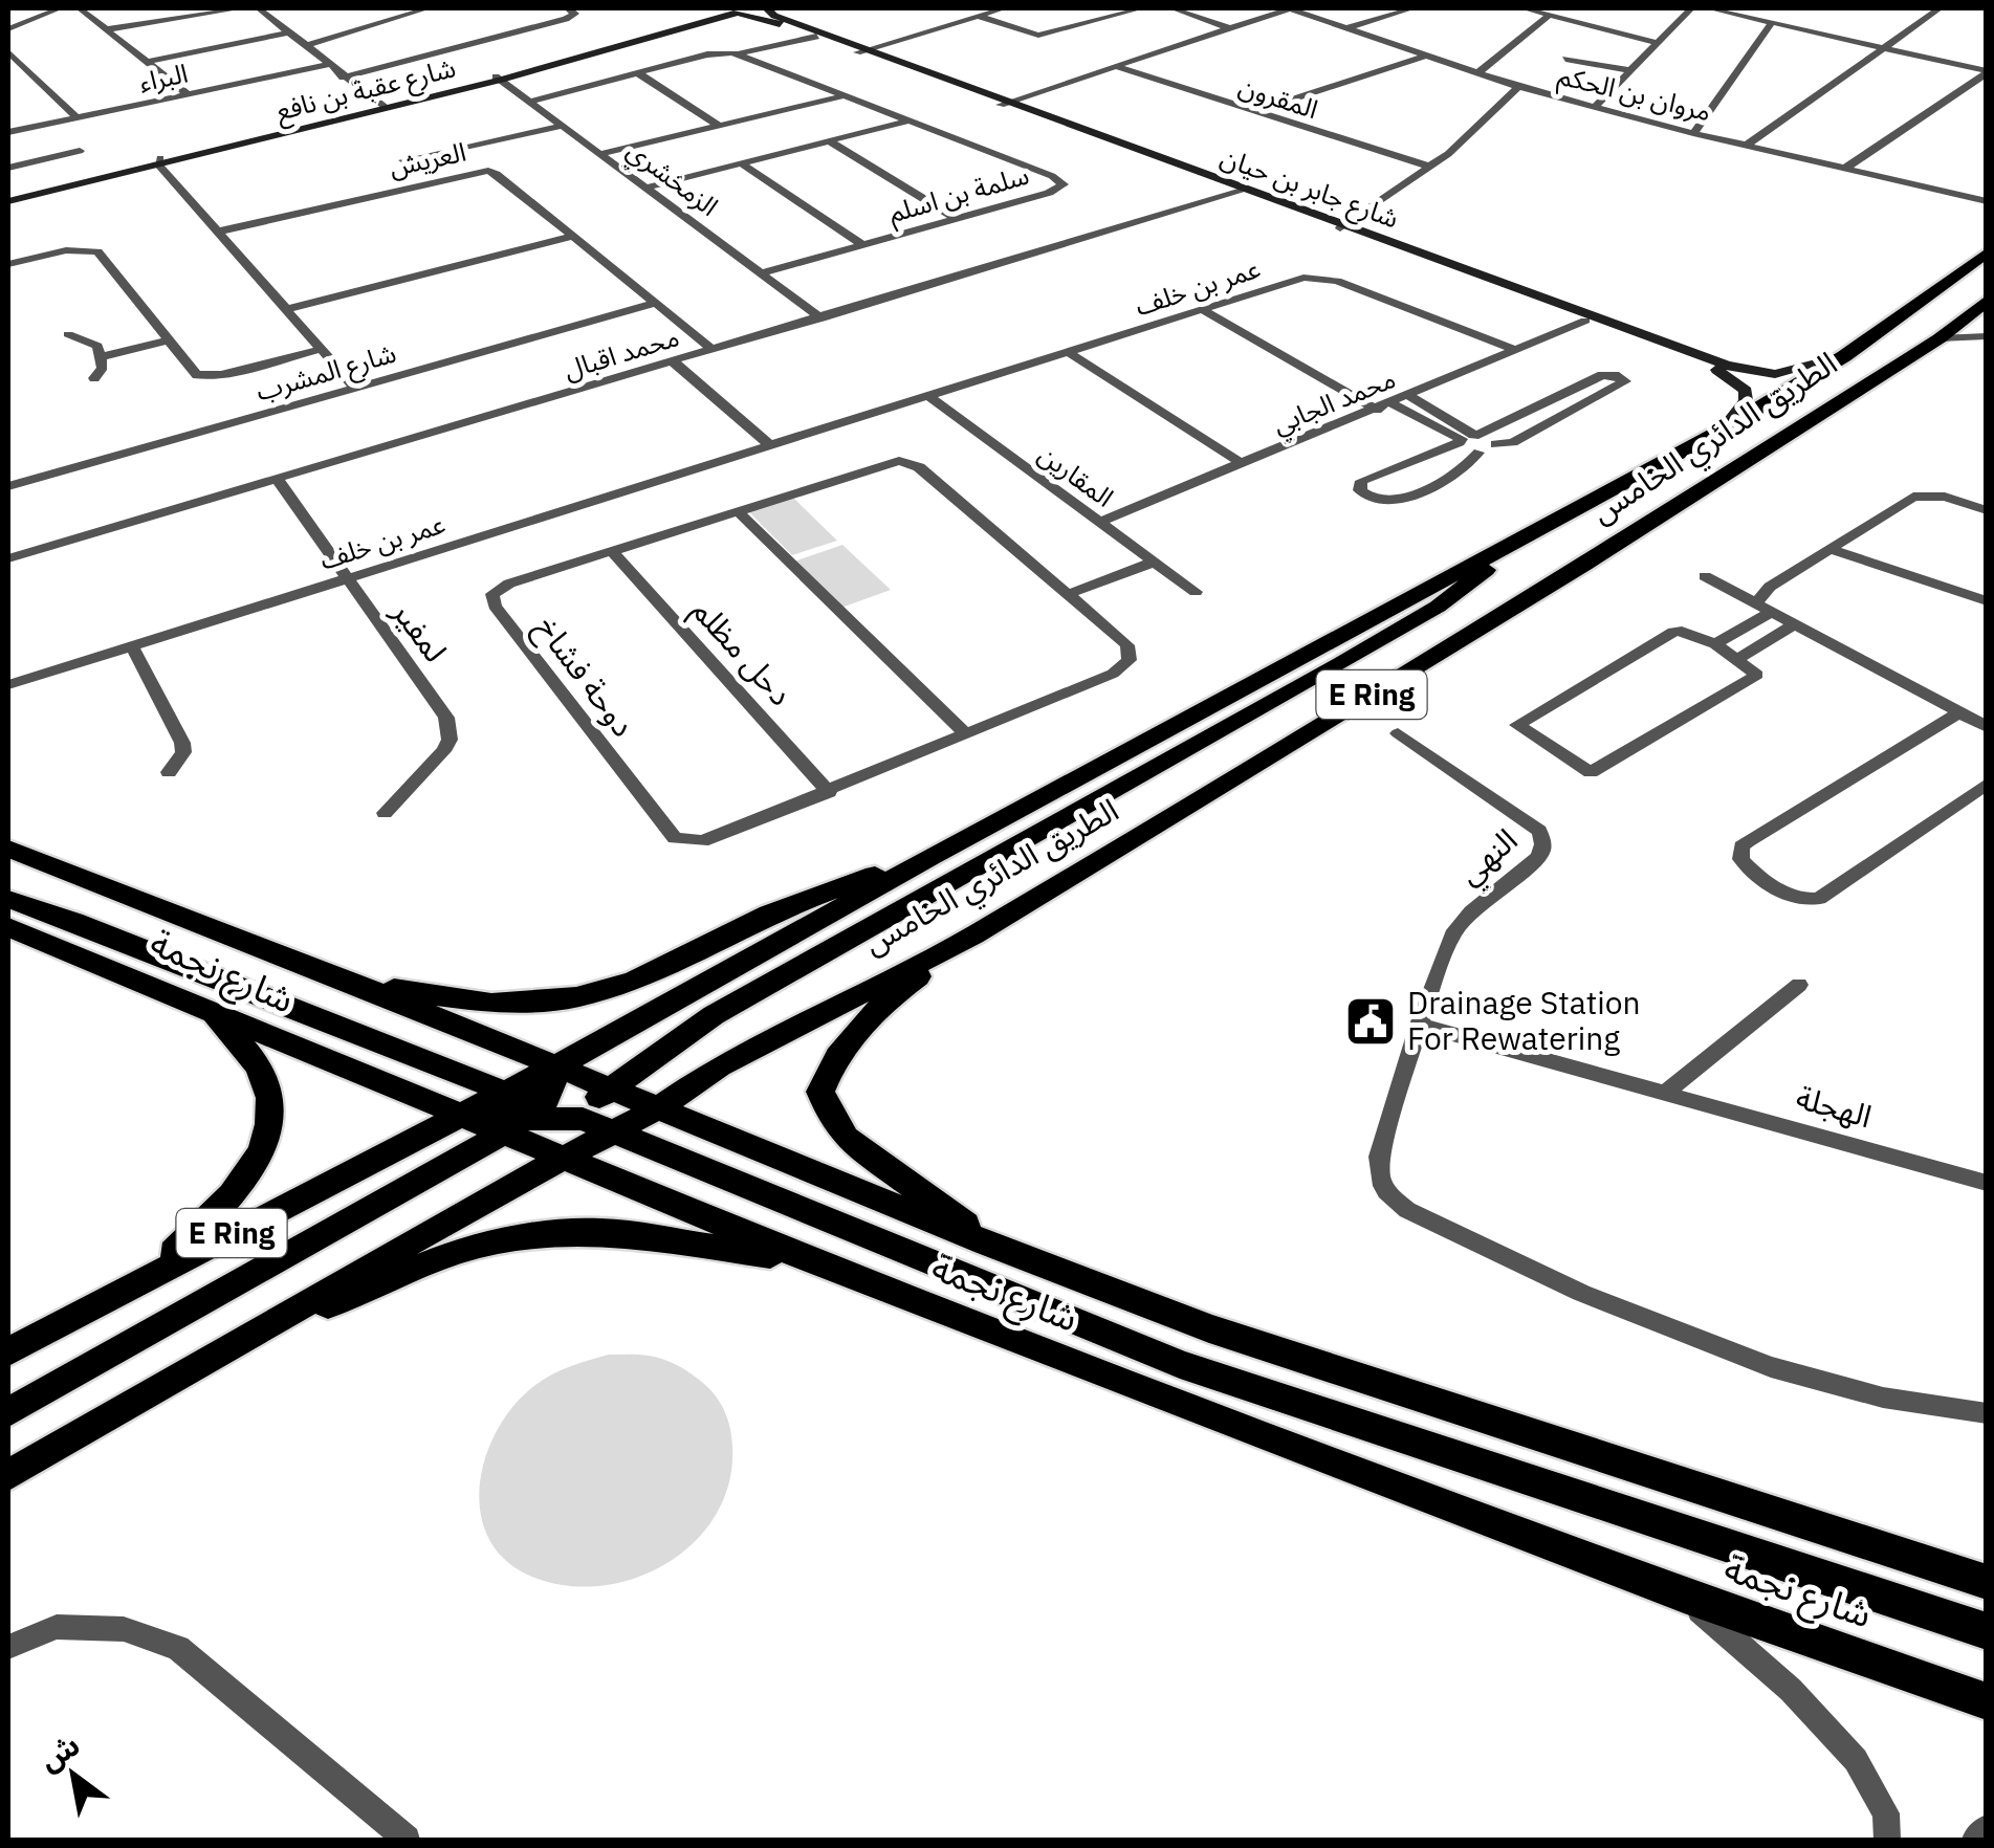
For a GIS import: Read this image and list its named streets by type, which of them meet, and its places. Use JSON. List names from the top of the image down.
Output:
{
  "streets": {
    "main road": ["الطريق الدائري الخامس", "E Ring", "شارع نجمة"],
    "street": [
      "البراء",
      "شارع عقبة بن نافع",
      "مروان بن الحكم",
      "المقرون",
      "العريش",
      "الزمخشري",
      "شارع جابر بن حيان",
      "سلمة بن اسلم",
      "عمر بن خلف",
      "محمد اقبال",
      "شارع المشرب",
      "محمد الجابي",
      "المقارين",
      "لمفير",
      "دحل مظلم",
      "دوحة فشاخ",
      "النهي",
      "الهجلة"
    ]
  },
  "crossings": [
    ["شارع عقبة بن نافع", "الزمخشري"],
    ["شارع عقبة بن نافع", "شارع جابر بن حيان"],
    ["العريش", "محمد اقبال"],
    ["العريش", "شارع المشرب"],
    ["الزمخشري", "سلمة بن اسلم"],
    ["الزمخشري", "محمد اقبال"],
    ["شارع جابر بن حيان", "محمد اقبال"],
    ["شارع جابر بن حيان", "محمد الجابي"],
    ["شارع جابر بن حيان", "الطريق الدائري الخامس"],
    ["عمر بن خلف", "محمد الجابي"],
    ["عمر بن خلف", "المقارين"],
    ["عمر بن خلف", "لمفير"],
    ["محمد اقبال", "لمفير"],
    ["محمد الجابي", "المقارين"],
    ["الطريق الدائري الخامس", "شارع نجمة"],
    ["دحل مظلم", "دوحة فشاخ"],
    ["النهي", "الهجلة"]
  ],
  "places": {
    "public building": ["Drainage Station For Rewatering"]
  },
  "north": "top left"
}
